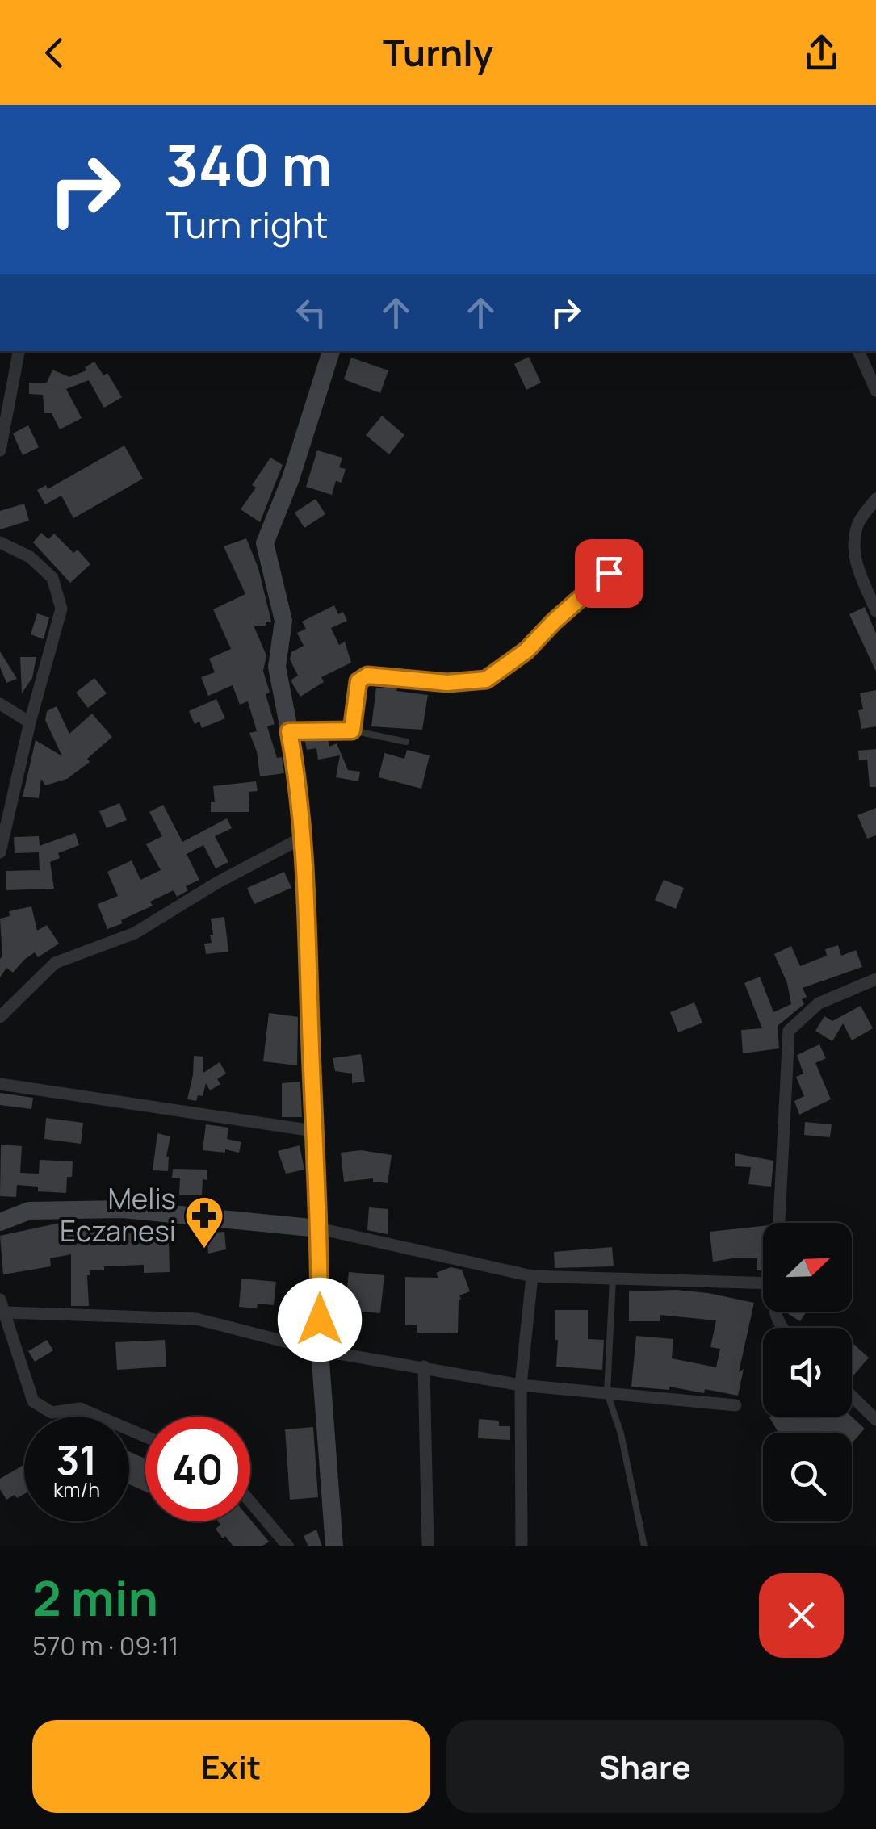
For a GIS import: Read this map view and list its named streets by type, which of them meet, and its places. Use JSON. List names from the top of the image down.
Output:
{
  "places": {
    "pharmacy": ["Melis Eczanesi"]
  },
  "north": "top right",
  "page": {
    "header": "Turnly",
    "turn": ["340 m", "Turn right"],
    "speed": "31 km/h",
    "limit": "40",
    "heading": ["2 min", "570 m · 09:11"],
    "buttons": ["Exit", "Share"]
  }
}
